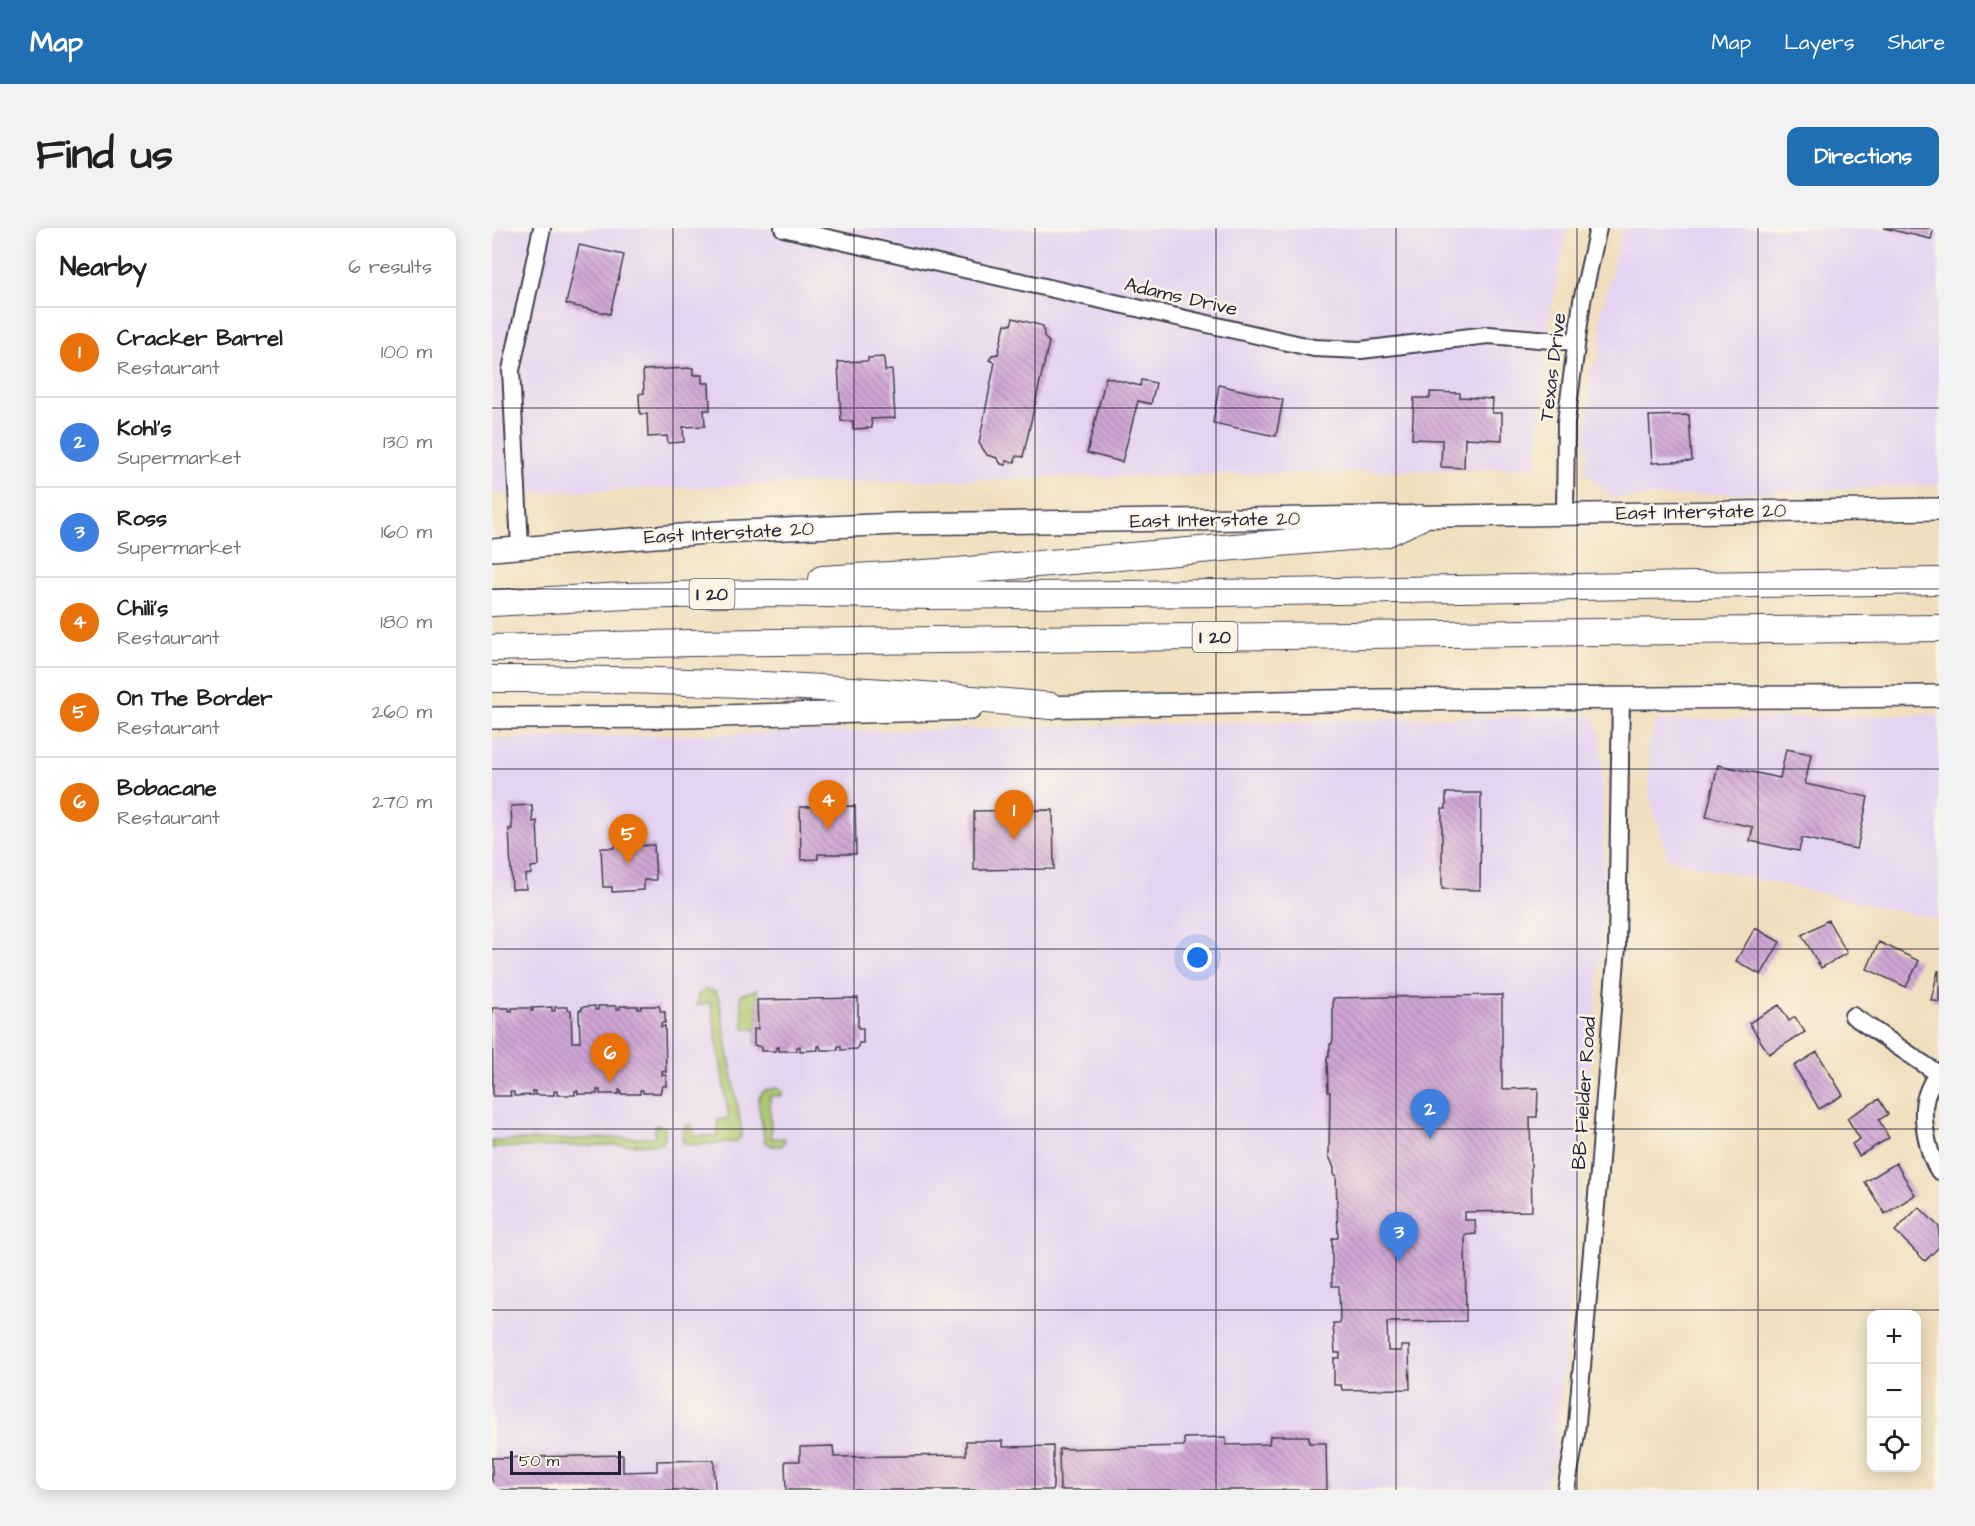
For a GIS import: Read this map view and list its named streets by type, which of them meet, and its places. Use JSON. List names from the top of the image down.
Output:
{
  "streets": {
    "highway": ["I 20"],
    "main road": ["East Interstate 20"],
    "street": ["Adams Drive", "Texas Drive", "BB Fielder Road"]
  },
  "crossings": [
    ["Adams Drive", "Texas Drive"],
    ["Texas Drive", "East Interstate 20"]
  ],
  "scale_bar": "50 m",
  "page": {
    "header": "Map",
    "nav": ["Map", "Layers", "Share"],
    "title": "Find us",
    "buttons": "Directions",
    "heading": ["Nearby", "6 results"],
    "list": [
      {
        "mark": "1",
        "name": "Cracker Barrel",
        "note": "Restaurant",
        "value": "100 m"
      },
      {
        "mark": "2",
        "name": "Kohl's",
        "note": "Supermarket",
        "value": "130 m"
      },
      {
        "mark": "3",
        "name": "Ross",
        "note": "Supermarket",
        "value": "160 m"
      },
      {
        "mark": "4",
        "name": "Chili's",
        "note": "Restaurant",
        "value": "180 m"
      },
      {
        "mark": "5",
        "name": "On The Border",
        "note": "Restaurant",
        "value": "260 m"
      },
      {
        "mark": "6",
        "name": "Bobacane",
        "note": "Restaurant",
        "value": "270 m"
      }
    ],
    "pins": [
      "4",
      "1",
      "5",
      "6",
      "2",
      "3"
    ],
    "map_buttons": ["+", "−"],
    "scale": "50 m"
  }
}
